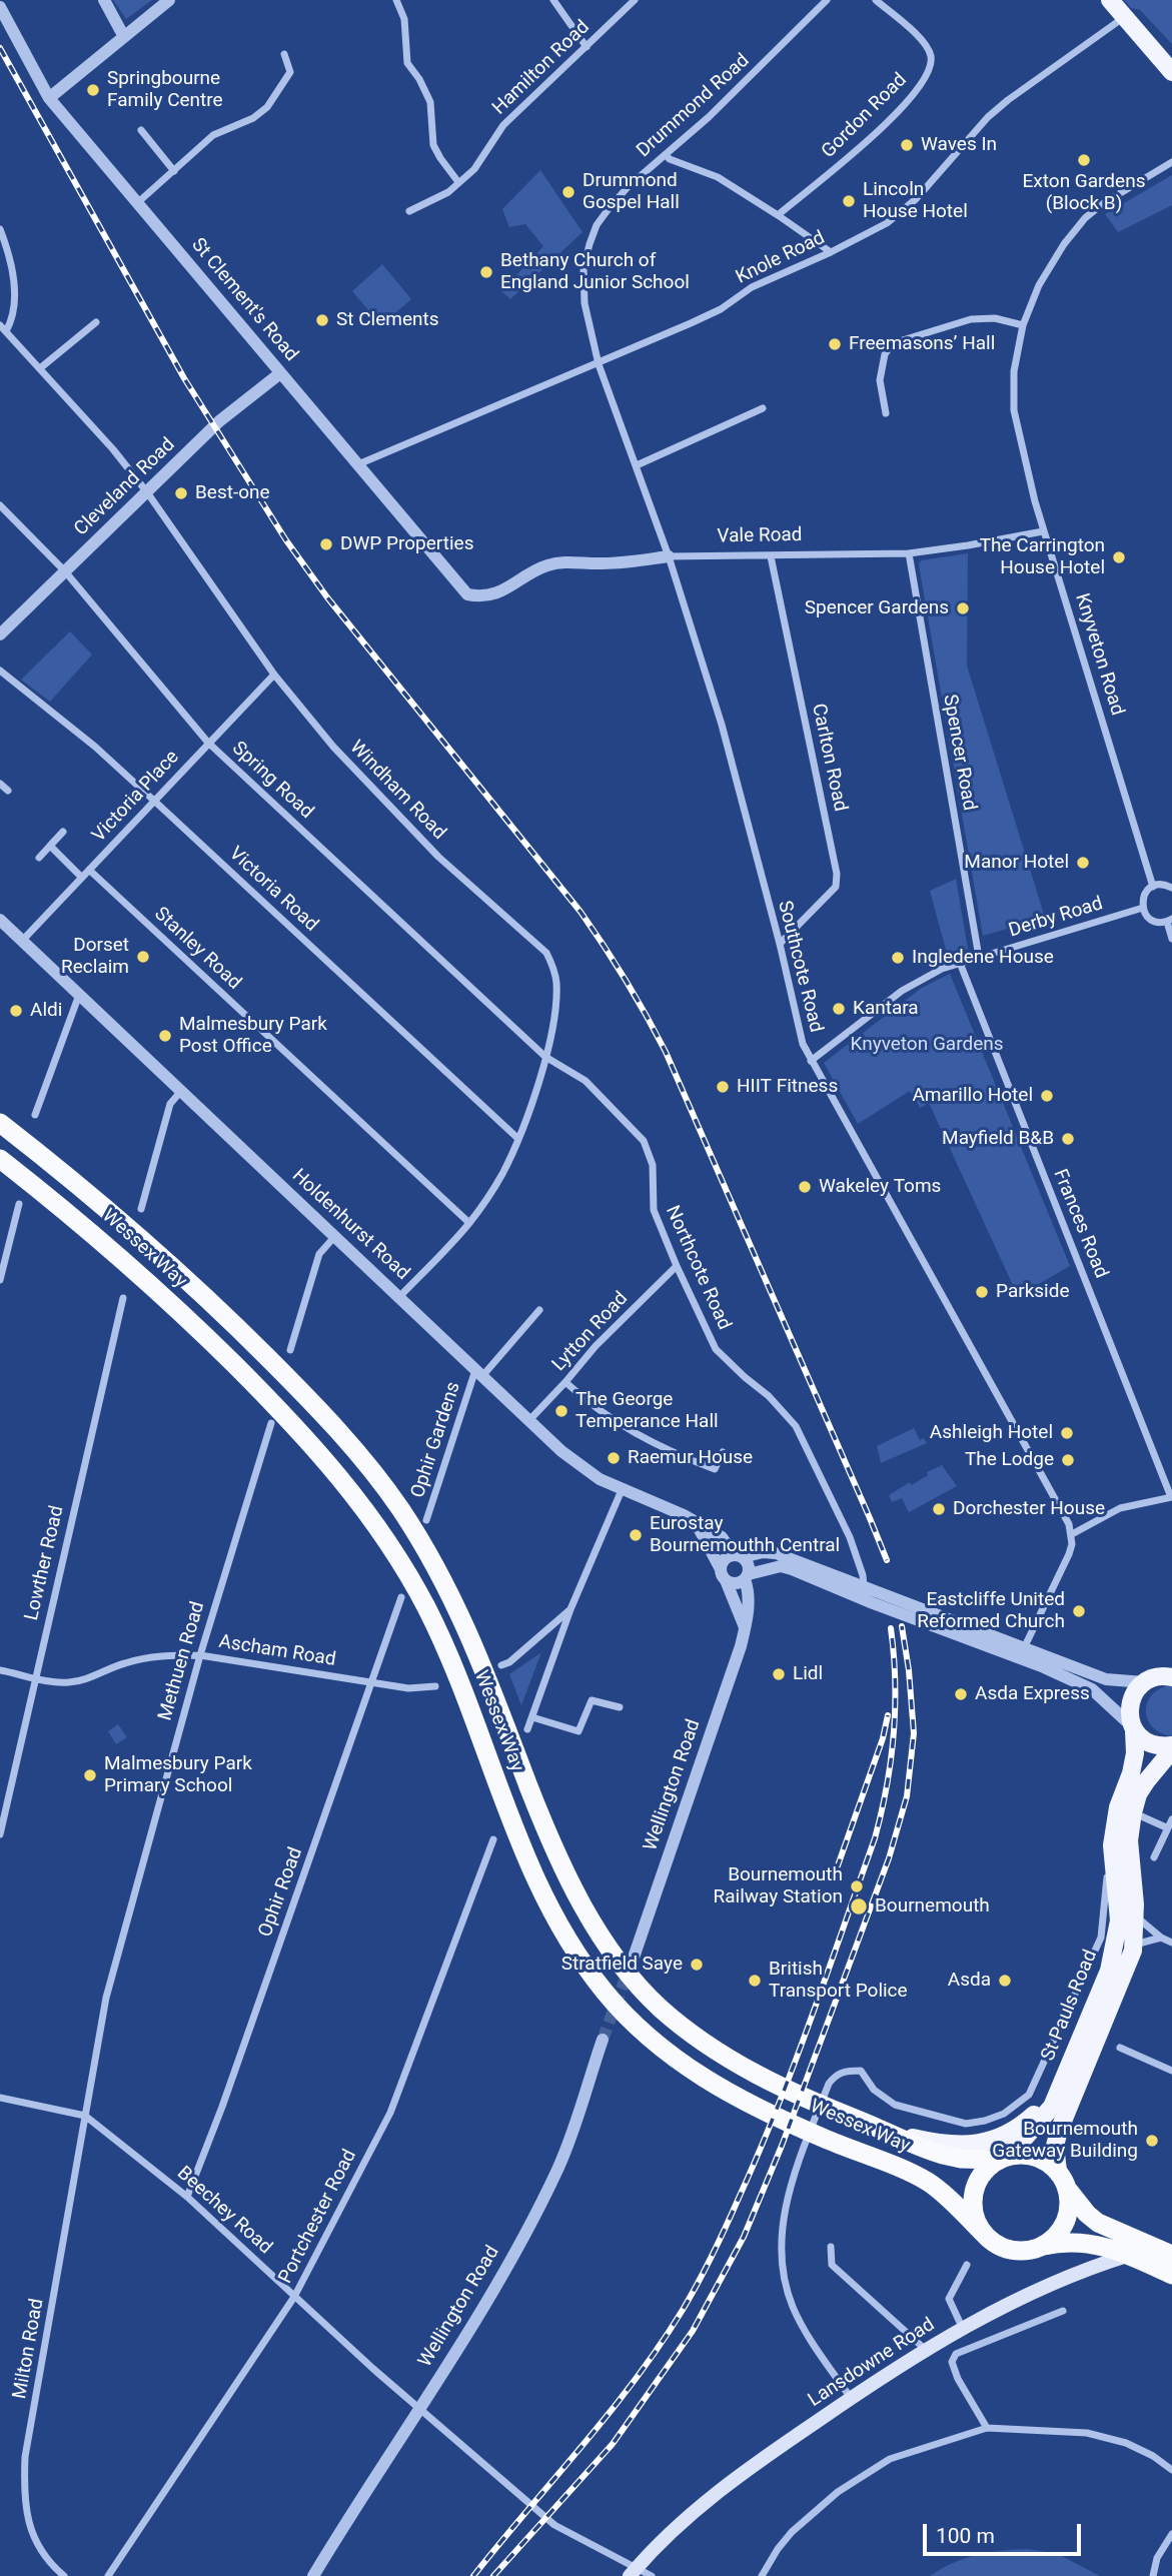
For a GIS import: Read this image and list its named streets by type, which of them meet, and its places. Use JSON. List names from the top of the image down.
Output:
{
  "streets": {
    "highway": ["Wessex Way"],
    "main road": ["St Pauls Road", "Lansdowne Road"],
    "street": [
      "Hamilton Road",
      "Drummond Road",
      "Gordon Road",
      "Knole Road",
      "St Clement's Road",
      "Cleveland Road",
      "Vale Road",
      "Knyveton Road",
      "Spencer Road",
      "Carlton Road",
      "Spring Road",
      "Windham Road",
      "Victoria Place",
      "Victoria Road",
      "Derby Road",
      "Stanley Road",
      "Southcote Road",
      "Frances Road",
      "Holdenhurst Road",
      "Northcote Road",
      "Lytton Road",
      "Ophir Gardens",
      "Lowther Road",
      "Ascham Road",
      "Methuen Road",
      "Wellington Road",
      "Ophir Road",
      "Beechey Road",
      "Portchester Road",
      "Milton Road"
    ]
  },
  "crossings": [
    ["Drummond Road", "Knole Road"],
    ["Drummond Road", "Southcote Road"],
    ["Knole Road", "St Clement's Road"],
    ["Knole Road", "Southcote Road"],
    ["St Clement's Road", "Cleveland Road"],
    ["St Clement's Road", "Vale Road"],
    ["Cleveland Road", "Spring Road"],
    ["Cleveland Road", "Windham Road"],
    ["Vale Road", "Knyveton Road"],
    ["Vale Road", "Spencer Road"],
    ["Vale Road", "Carlton Road"],
    ["Vale Road", "Southcote Road"],
    ["Spencer Road", "Derby Road"],
    ["Carlton Road", "Southcote Road"],
    ["Spring Road", "Windham Road"],
    ["Spring Road", "Victoria Place"],
    ["Spring Road", "Northcote Road"],
    ["Windham Road", "Victoria Place"],
    ["Windham Road", "Victoria Road"],
    ["Windham Road", "Stanley Road"],
    ["Windham Road", "Holdenhurst Road"],
    ["Windham Road", "Northcote Road"],
    ["Victoria Place", "Victoria Road"],
    ["Victoria Place", "Stanley Road"],
    ["Victoria Place", "Holdenhurst Road"],
    ["Derby Road", "Southcote Road"],
    ["Derby Road", "Frances Road"],
    ["Holdenhurst Road", "Lytton Road"],
    ["Holdenhurst Road", "Ophir Gardens"],
    ["Holdenhurst Road", "Wellington Road"],
    ["Wessex Way", "Wellington Road"],
    ["Wessex Way", "St Pauls Road"],
    ["Northcote Road", "Lytton Road"],
    ["Lowther Road", "Ascham Road"],
    ["Ascham Road", "Methuen Road"],
    ["Ascham Road", "Ophir Road"],
    ["Methuen Road", "Beechey Road"],
    ["Methuen Road", "Milton Road"],
    ["Wellington Road", "Beechey Road"],
    ["Ophir Road", "Beechey Road"],
    ["Beechey Road", "Portchester Road"],
    ["Beechey Road", "Milton Road"],
    ["Beechey Road", "Lansdowne Road"]
  ],
  "parks": ["Knyveton Gardens"],
  "places": [
    "Springbourne Family Centre",
    "Waves In",
    "Exton Gardens (Block B)",
    "Drummond Gospel Hall",
    "Lincoln House Hotel",
    "Bethany Church of England Junior School",
    "St Clements",
    "Freemasons’ Hall",
    "Best-one",
    "DWP Properties",
    "The Carrington House Hotel",
    "Spencer Gardens",
    "Manor Hotel",
    "Dorset Reclaim",
    "Ingledene House",
    "Kantara",
    "Aldi",
    "Malmesbury Park Post Office",
    "HIIT Fitness",
    "Amarillo Hotel",
    "Mayfield B&B",
    "Wakeley Toms",
    "Parkside",
    "The George Temperance Hall",
    "Ashleigh Hotel",
    "Raemur House",
    "The Lodge",
    "Dorchester House",
    "Eurostay Bournemouthh Central",
    "Eastcliffe United Reformed Church",
    "Lidl",
    "Asda Express",
    "Malmesbury Park Primary School",
    "Bournemouth Railway Station",
    "Bournemouth",
    "Stratfield Saye",
    "British Transport Police",
    "Asda",
    "Bournemouth Gateway Building"
  ],
  "scale_bar": "100 m"
}
